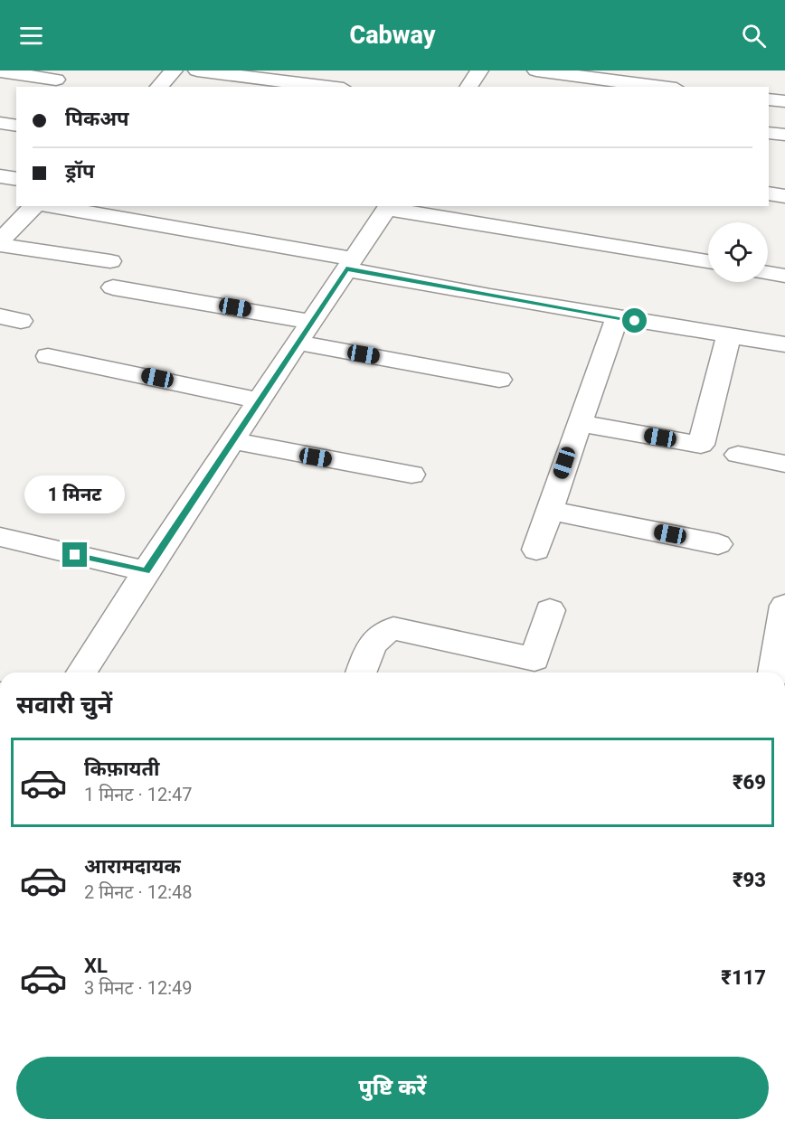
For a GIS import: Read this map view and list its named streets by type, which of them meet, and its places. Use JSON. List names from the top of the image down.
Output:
{
  "page": {
    "header": "Cabway",
    "banner": ["पिकअप", "ड्रॉप"],
    "bubble": "1 मिनट",
    "heading": "सवारी चुनें",
    "list": [
      {
        "name": "किफ़ायती",
        "note": "1 मिनट · 12:47",
        "value": "₹69"
      },
      {
        "name": "आरामदायक",
        "note": "2 मिनट · 12:48",
        "value": "₹93"
      },
      {
        "name": "XL",
        "note": "3 मिनट · 12:49",
        "value": "₹117"
      }
    ],
    "buttons": "पुष्टि करें"
  }
}
